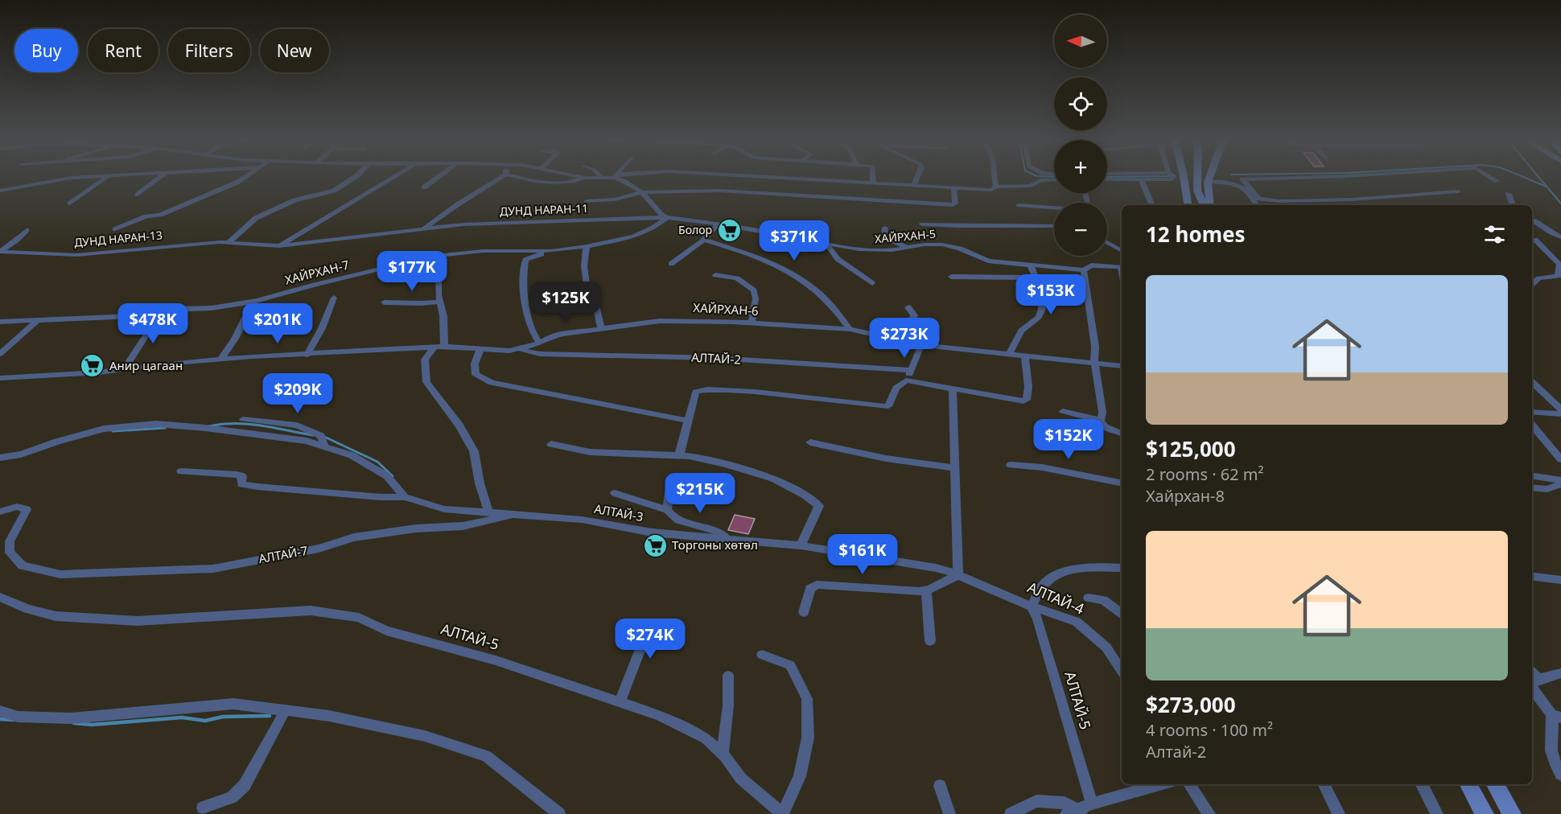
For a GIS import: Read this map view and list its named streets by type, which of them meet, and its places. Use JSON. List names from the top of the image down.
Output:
{
  "streets": {
    "street": [
      "ДУНД НАРАН-11",
      "ХАЙРХАН-5",
      "ДУНД НАРАН-13",
      "ХАЙРХАН-7",
      "ХАЙРХАН-6",
      "АЛТАЙ-2",
      "АЛТАЙ-3",
      "АЛТАЙ-7",
      "АЛТАЙ-4",
      "АЛТАЙ-5"
    ]
  },
  "crossings": [
    ["ДУНД НАРАН-11", "ДУНД НАРАН-13"],
    ["ДУНД НАРАН-11", "ХАЙРХАН-7"],
    ["АЛТАЙ-3", "АЛТАЙ-7"],
    ["АЛТАЙ-3", "АЛТАЙ-4"],
    ["АЛТАЙ-4", "АЛТАЙ-5"]
  ],
  "places": {
    "supermarket": ["Болор", "Анир цагаан", "Торгоны хөтөл"]
  },
  "north": "left",
  "page": {
    "map_buttons": ["+", "−"],
    "chip": [
      "Buy",
      "Rent",
      "Filters",
      "New"
    ],
    "heading": "12 homes",
    "price": [
      "$371K",
      "$177K",
      "$153K",
      "$125K",
      "$478K",
      "$201K",
      "$273K",
      "$209K",
      "$152K",
      "$215K",
      "$161K",
      "$274K"
    ],
    "list": [
      {
        "name": "$125,000",
        "note": "2 rooms · 62 m² · Хайрхан-8"
      },
      {
        "name": "$273,000",
        "note": "4 rooms · 100 m² · Алтай-2"
      }
    ]
  }
}
